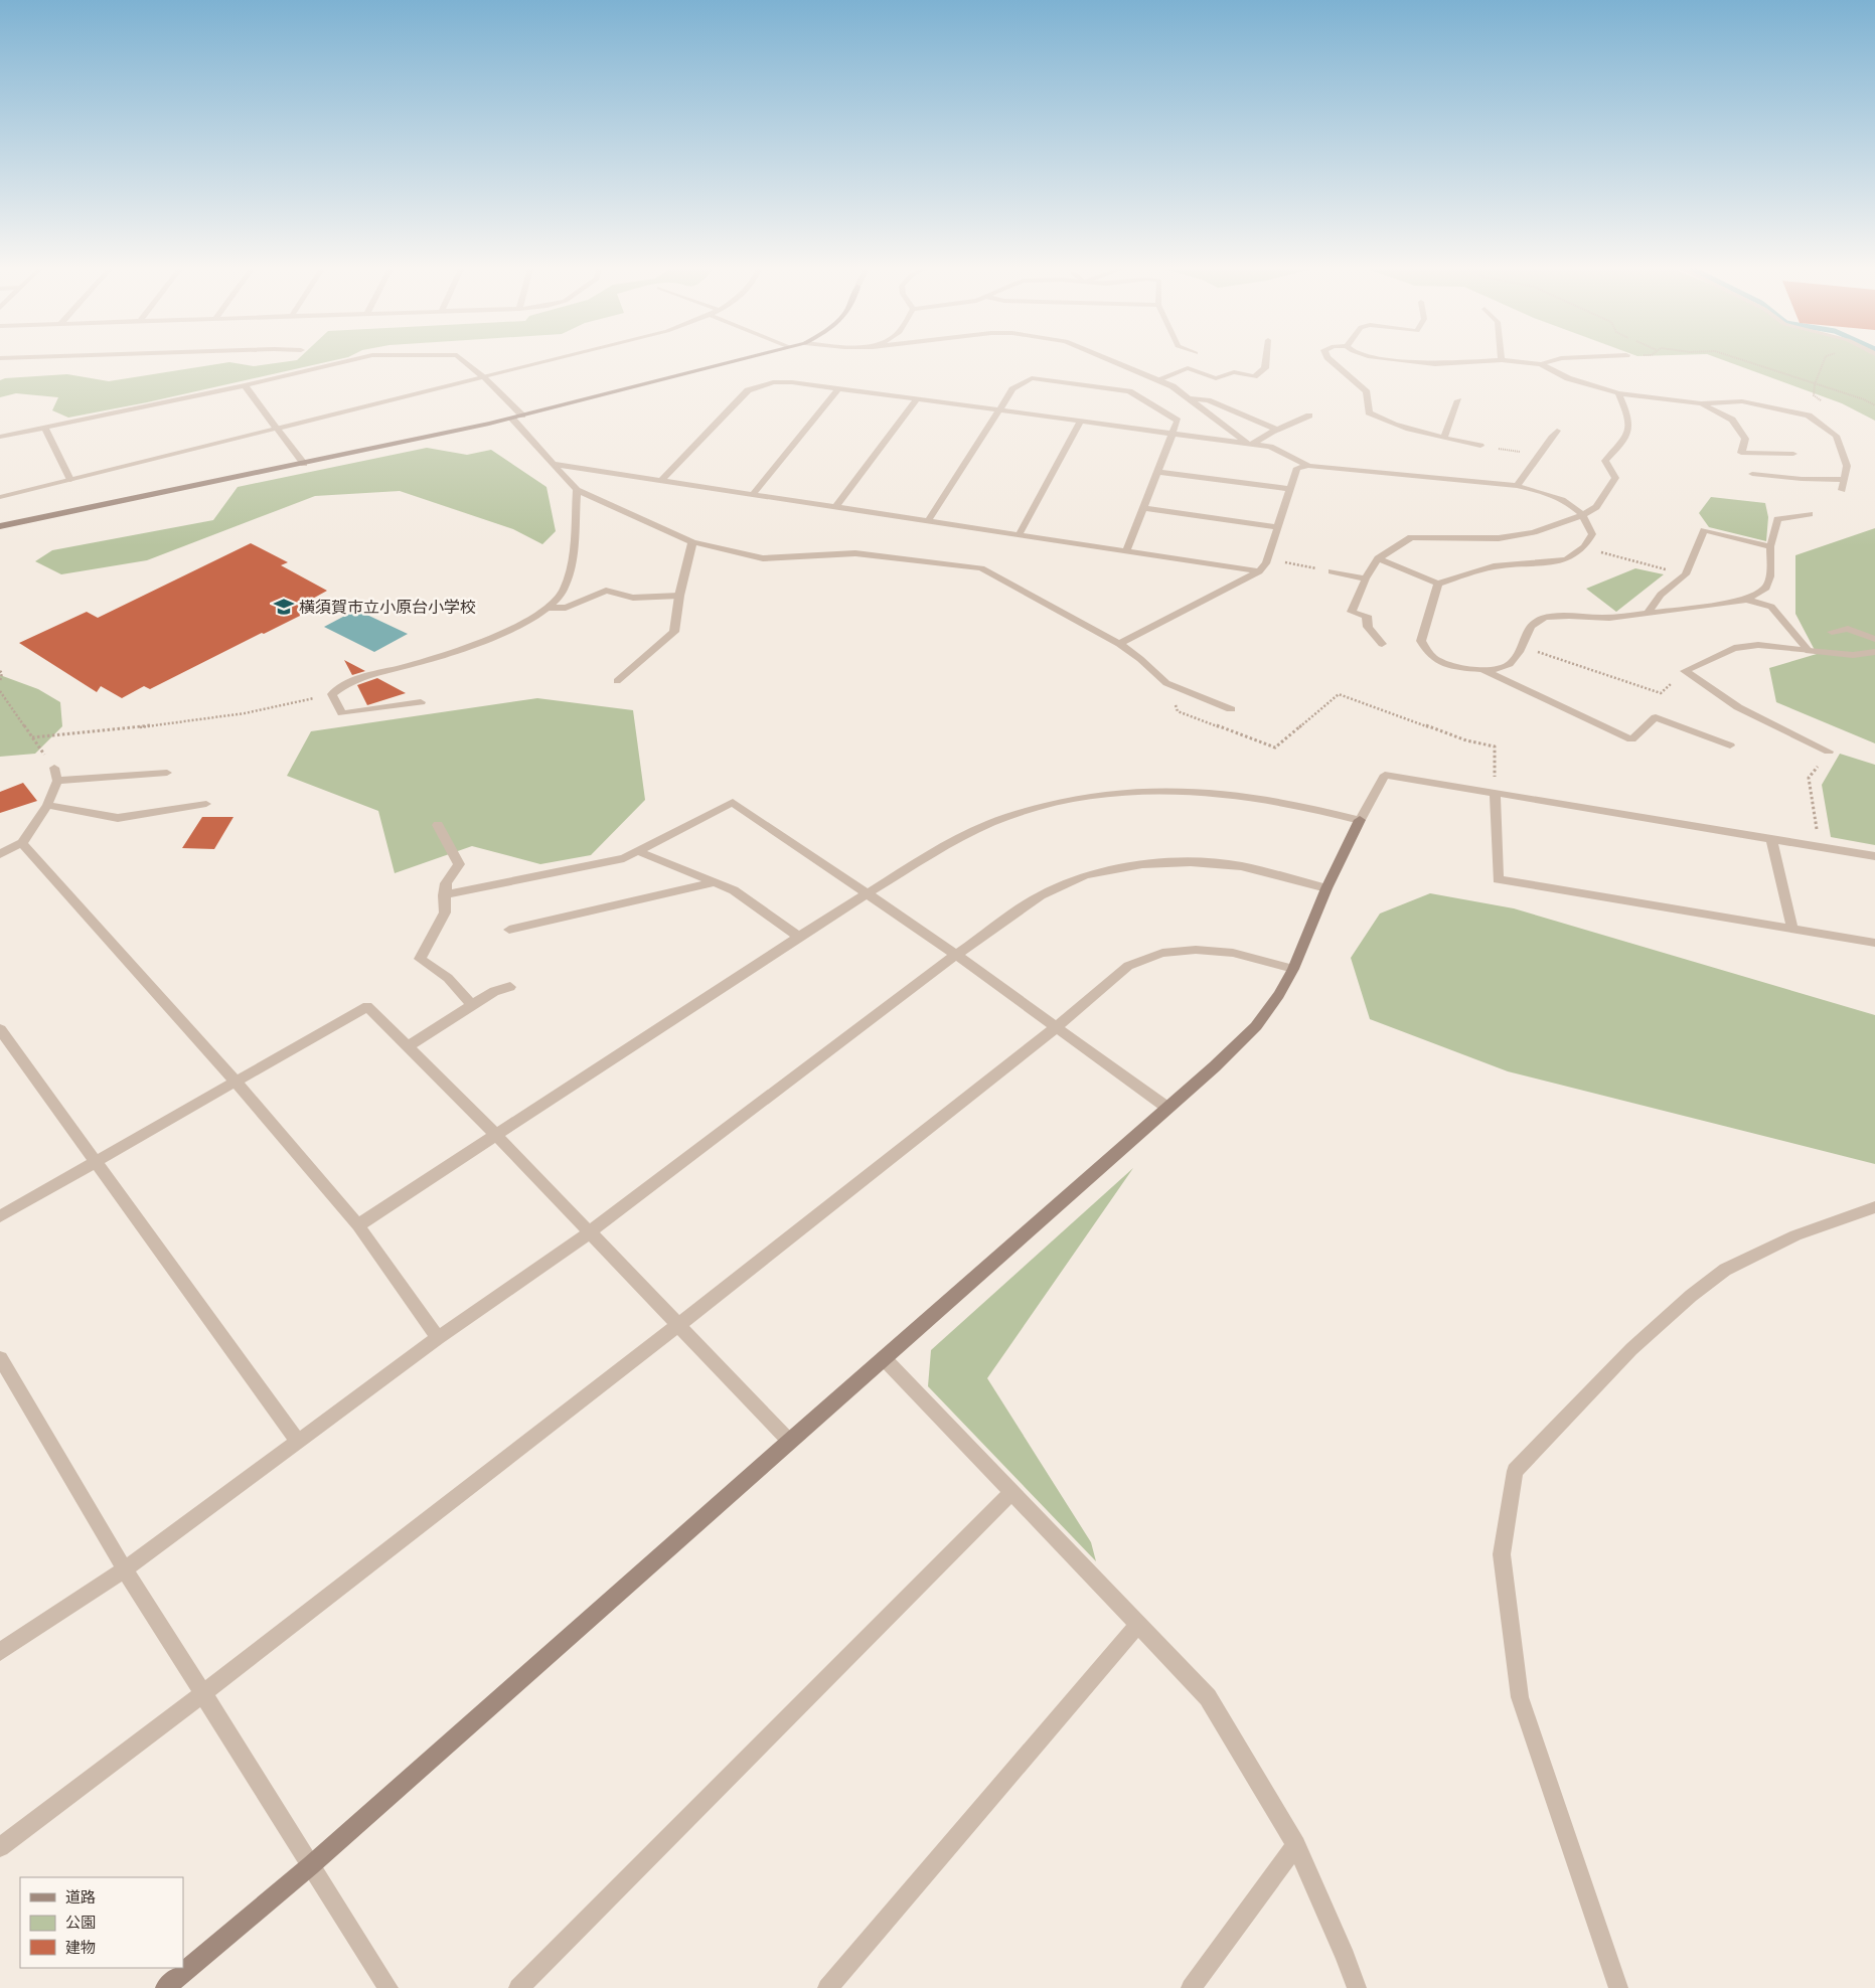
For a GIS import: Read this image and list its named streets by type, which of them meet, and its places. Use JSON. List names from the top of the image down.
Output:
{
  "places": {
    "school or university": ["横須賀市立小原台小学校"]
  },
  "legend": ["道路", "公園", "建物"]
}
